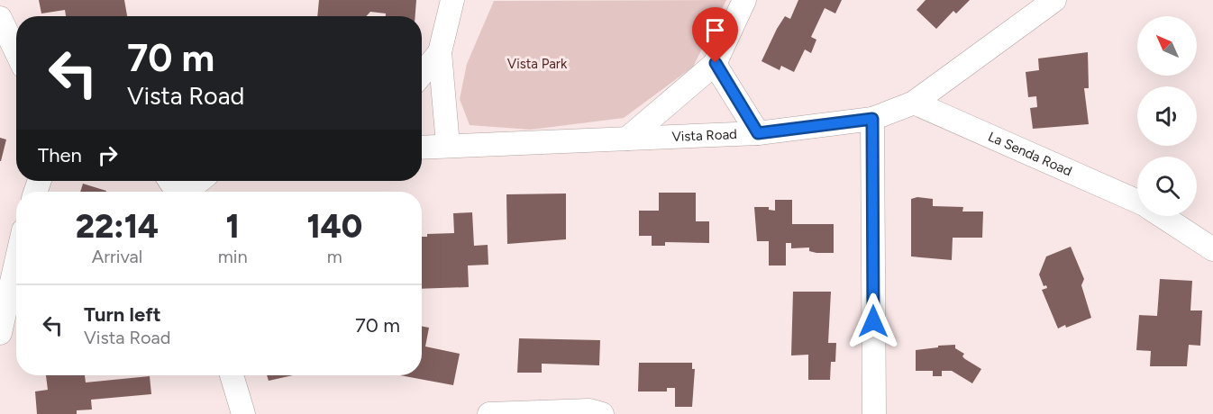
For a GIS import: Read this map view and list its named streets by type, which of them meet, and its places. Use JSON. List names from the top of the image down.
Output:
{
  "streets": {
    "street": ["Vista Road", "La Senda Road"]
  },
  "crossings": [
    ["Vista Road", "La Senda Road"]
  ],
  "parks": ["Vista Park"],
  "north": "top left",
  "page": {
    "turn": ["70 m", "Vista Road"],
    "then": "Then",
    "eta": [
      "22:14",
      "Arrival",
      "1",
      "min",
      "140",
      "m"
    ],
    "list": [
      {
        "name": "Turn left",
        "note": "Vista Road",
        "value": "70 m"
      }
    ]
  }
}
